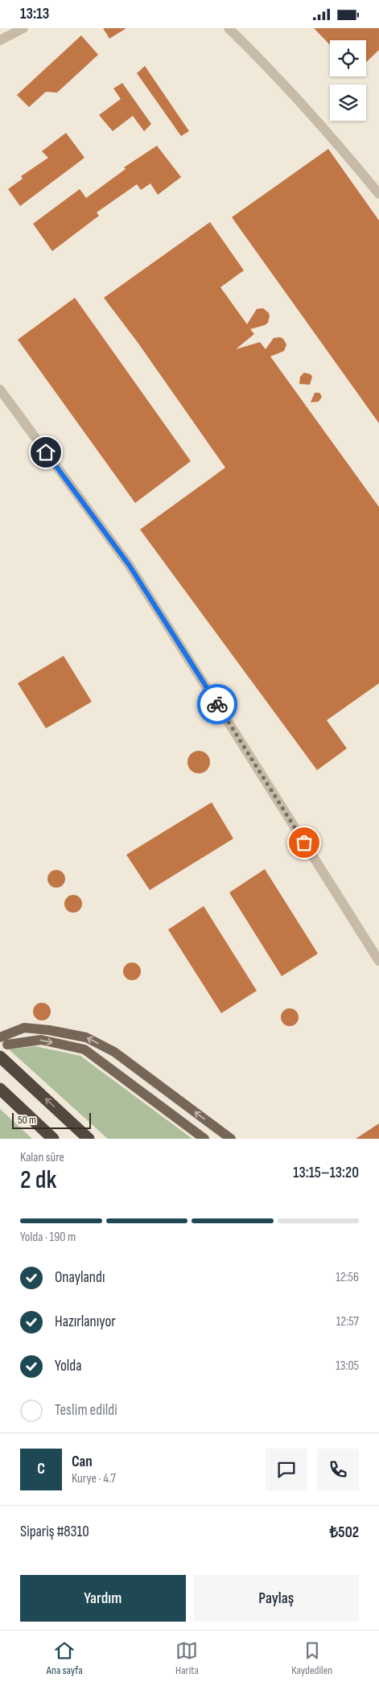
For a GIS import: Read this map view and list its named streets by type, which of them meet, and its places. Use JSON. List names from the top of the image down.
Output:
{
  "scale_bar": "50 m",
  "page": {
    "status": "13:13",
    "scale": "50 m",
    "heading": ["2 dk", "Kalan süre", "13:15–13:20"],
    "panel": [
      "Can",
      "Kurye · 4.7",
      "Sipariş #8310",
      "₺502"
    ],
    "bar": "Yolda · 190 m",
    "list": [
      ["Onaylandı", "12:56"],
      ["Hazırlanıyor", "12:57"],
      ["Yolda", "13:05"],
      "Teslim edildi"
    ],
    "round": "C",
    "buttons": ["Yardım", "Paylaş"],
    "tabs": ["Ana sayfa", "Harita", "Kaydedilen"]
  }
}
